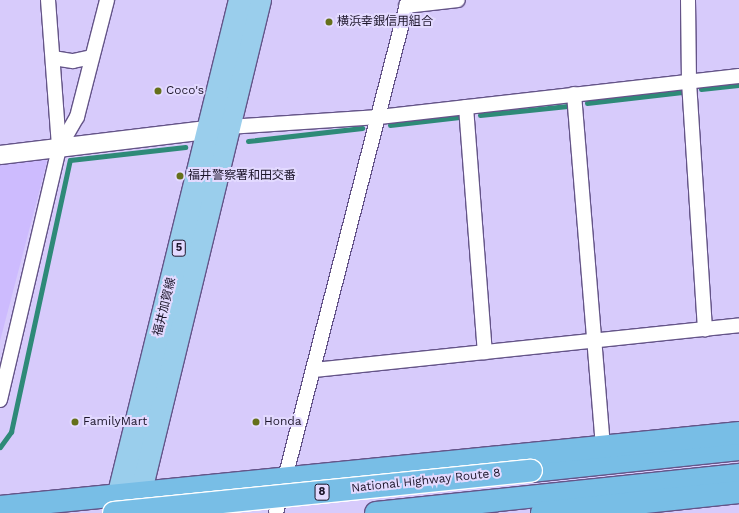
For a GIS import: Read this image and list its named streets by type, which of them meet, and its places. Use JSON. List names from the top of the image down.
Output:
{
  "streets": {
    "highway": ["National Highway Route 8", "8"],
    "main road": ["5", "福井加賀線"]
  },
  "crossings": [
    ["福井加賀線", "National Highway Route 8"]
  ],
  "places": [
    "横浜幸銀信用組合",
    "Coco's",
    "福井警察署和田交番",
    "FamilyMart",
    "Honda"
  ]
}
